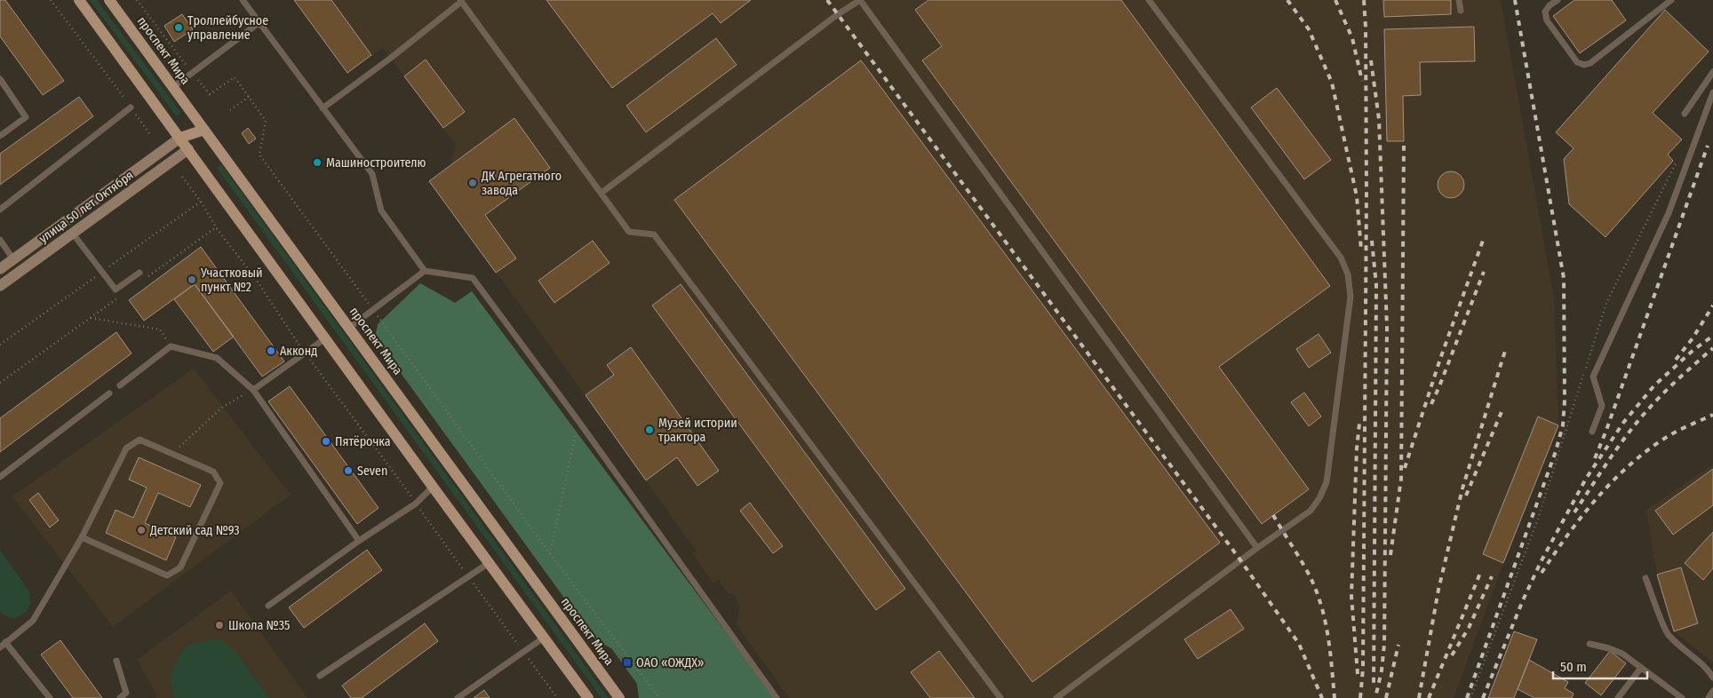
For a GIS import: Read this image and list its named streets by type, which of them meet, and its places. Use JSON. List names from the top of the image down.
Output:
{
  "streets": {
    "main road": ["проспект Мира"],
    "street": ["улица 50 лет Октября"]
  },
  "places": {
    "other": [
      "Троллейбусное управление",
      "Машиностроителю",
      "ДК Агрегатного завода",
      "Участковый пункт №2",
      "Акконд",
      "Музей истории трактора",
      "Пятёрочка",
      "Seven",
      "Детский сад №93",
      "Школа №35"
    ],
    "transit": ["ОАО «ОЖДХ»"]
  },
  "scale_bar": "50 m"
}
